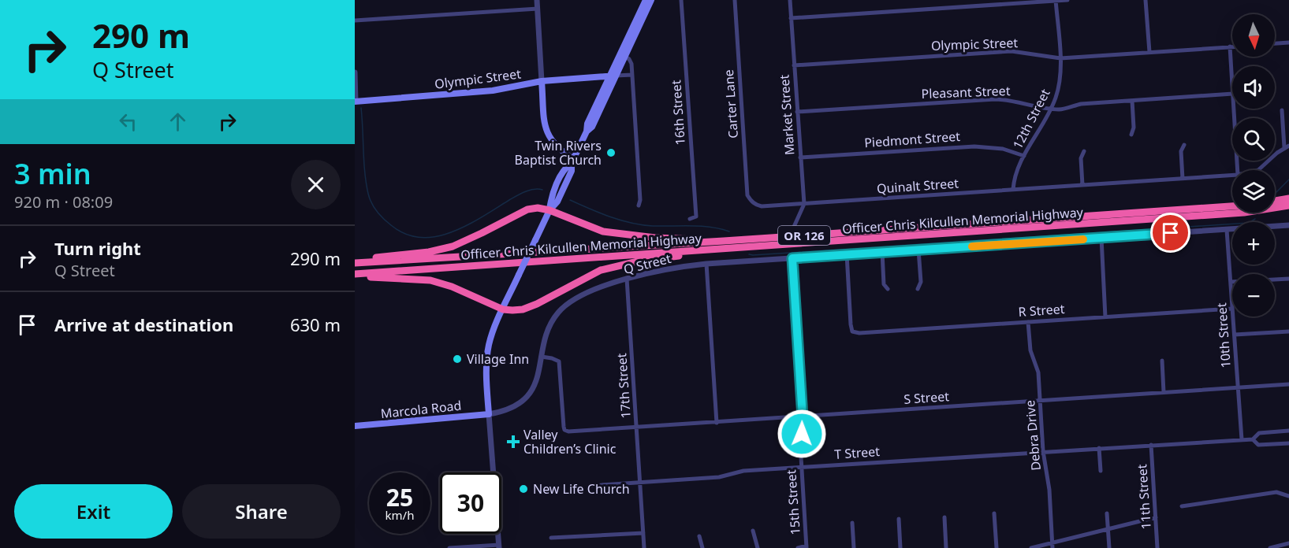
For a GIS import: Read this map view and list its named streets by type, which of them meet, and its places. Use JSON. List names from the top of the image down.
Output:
{
  "streets": {
    "highway": ["Officer Chris Kilcullen Memorial Highway", "OR 126"],
    "main road": ["Olympic Street", "Marcola Road"],
    "street": [
      "Pleasant Street",
      "Carter Lane",
      "16th Street",
      "Market Street",
      "12th Street",
      "Piedmont Street",
      "Quinalt Street",
      "Q Street",
      "R Street",
      "10th Street",
      "17th Street",
      "S Street",
      "Debra Drive",
      "T Street",
      "11th Street",
      "15th Street"
    ]
  },
  "crossings": [
    ["Olympic Street", "Market Street"],
    ["Olympic Street", "12th Street"],
    ["Pleasant Street", "Market Street"],
    ["Pleasant Street", "12th Street"],
    ["Carter Lane", "Quinalt Street"],
    ["Market Street", "Piedmont Street"],
    ["Market Street", "Quinalt Street"],
    ["12th Street", "Piedmont Street"],
    ["12th Street", "Quinalt Street"],
    ["Q Street", "R Street"],
    ["Q Street", "10th Street"],
    ["Q Street", "17th Street"],
    ["Q Street", "S Street"],
    ["Q Street", "Marcola Road"],
    ["Q Street", "15th Street"],
    ["R Street", "10th Street"],
    ["R Street", "Debra Drive"],
    ["10th Street", "S Street"],
    ["10th Street", "T Street"],
    ["17th Street", "S Street"],
    ["17th Street", "T Street"],
    ["S Street", "Debra Drive"],
    ["S Street", "15th Street"],
    ["Debra Drive", "T Street"],
    ["T Street", "11th Street"],
    ["T Street", "15th Street"]
  ],
  "places": {
    "other": ["Twin Rivers Baptist Church", "Village Inn", "New Life Church"],
    "health": ["Valley Children’s Clinic"]
  },
  "north": "bottom",
  "page": {
    "turn": ["290 m", "Q Street"],
    "map_buttons": ["+", "−"],
    "heading": ["3 min", "920 m · 08:09"],
    "list": [
      {
        "name": "Turn right",
        "note": "Q Street",
        "value": "290 m"
      },
      {
        "name": "Arrive at destination",
        "value": "630 m"
      }
    ],
    "speed": "25 km/h",
    "limit": "30",
    "buttons": ["Exit", "Share"]
  }
}
